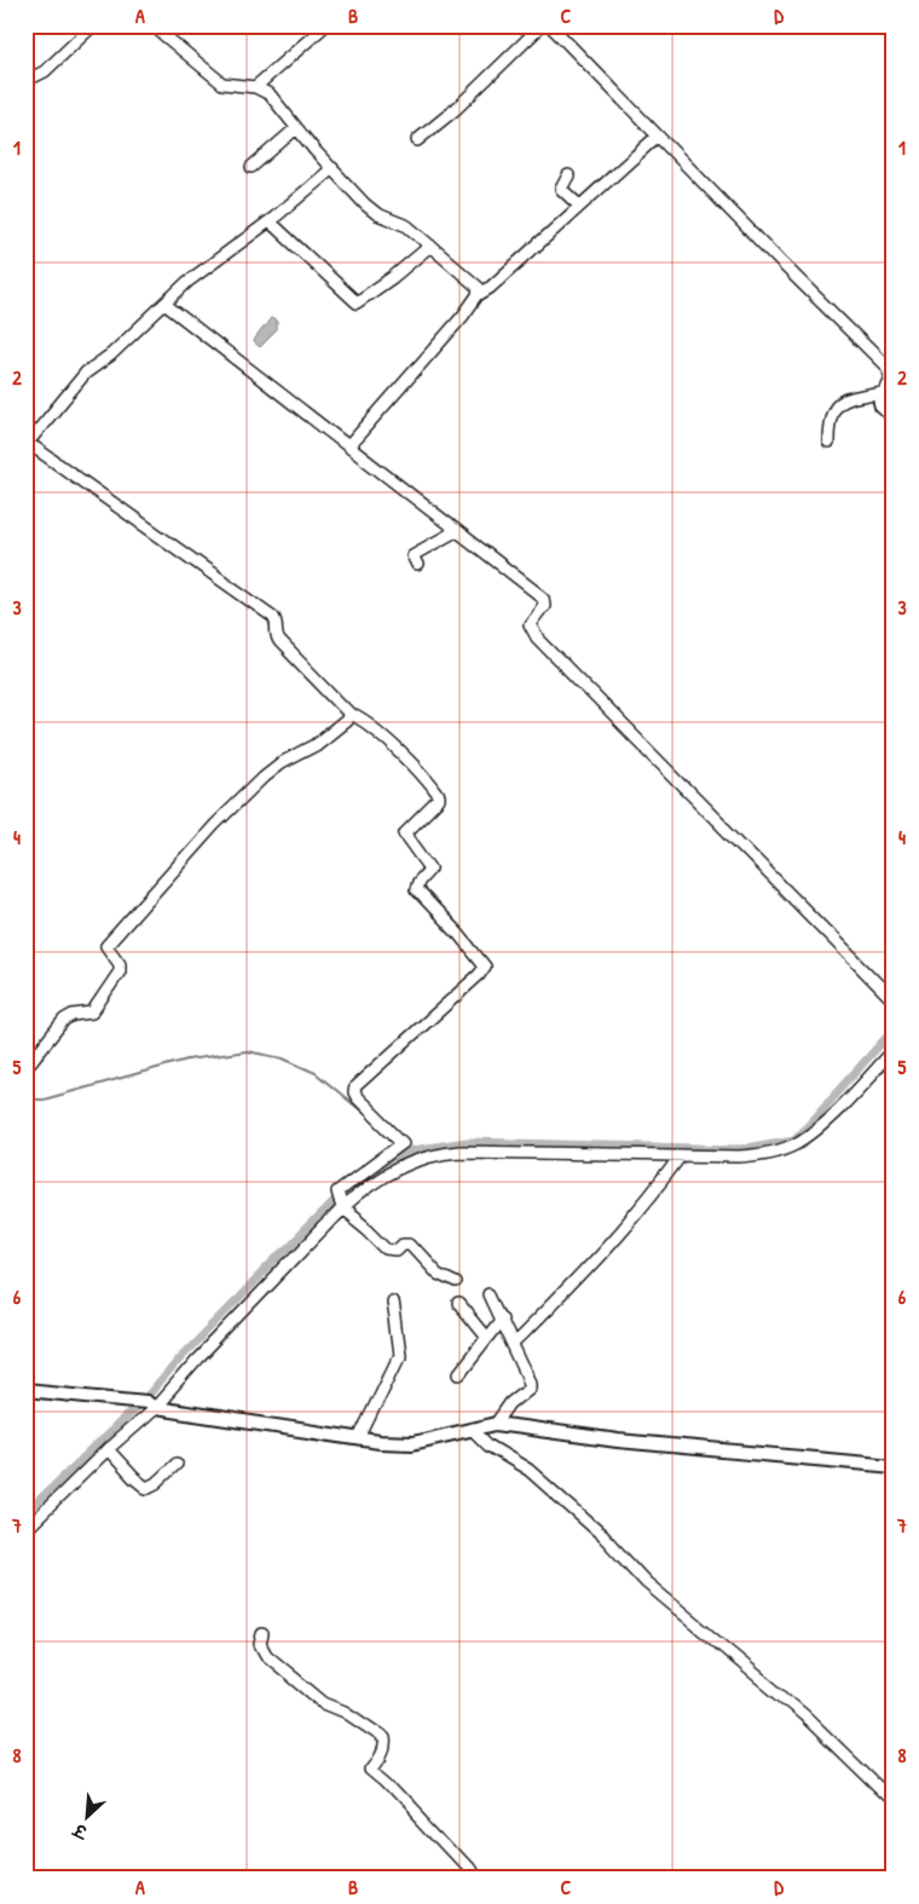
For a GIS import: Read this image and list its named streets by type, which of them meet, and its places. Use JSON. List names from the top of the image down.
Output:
{
  "north": "bottom left",
  "grid": {
    "columns": [
      "A",
      "B",
      "C",
      "D"
    ],
    "rows": [
      "1",
      "2",
      "3",
      "4",
      "5",
      "6",
      "7",
      "8"
    ]
  }
}
